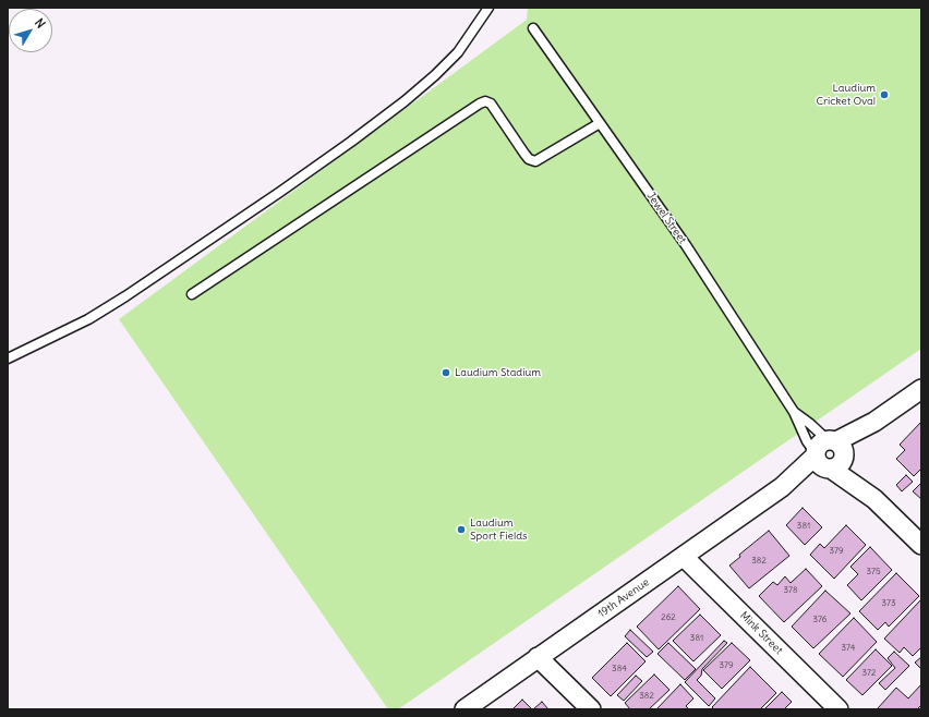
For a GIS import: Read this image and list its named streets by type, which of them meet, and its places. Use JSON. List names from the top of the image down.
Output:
{
  "streets": {
    "street": ["Jewel Street", "19th Avenue", "Mink Street"]
  },
  "crossings": [
    ["Jewel Street", "19th Avenue"],
    ["19th Avenue", "Mink Street"]
  ],
  "places": ["Laudium Cricket Oval", "Laudium Stadium", "Laudium Sport Fields"],
  "house_numbers": [
    "381",
    "379",
    "382",
    "375",
    "378",
    "373",
    "262",
    "376",
    "381",
    "374",
    "379",
    "384",
    "372",
    "382"
  ],
  "north": "top right"
}
